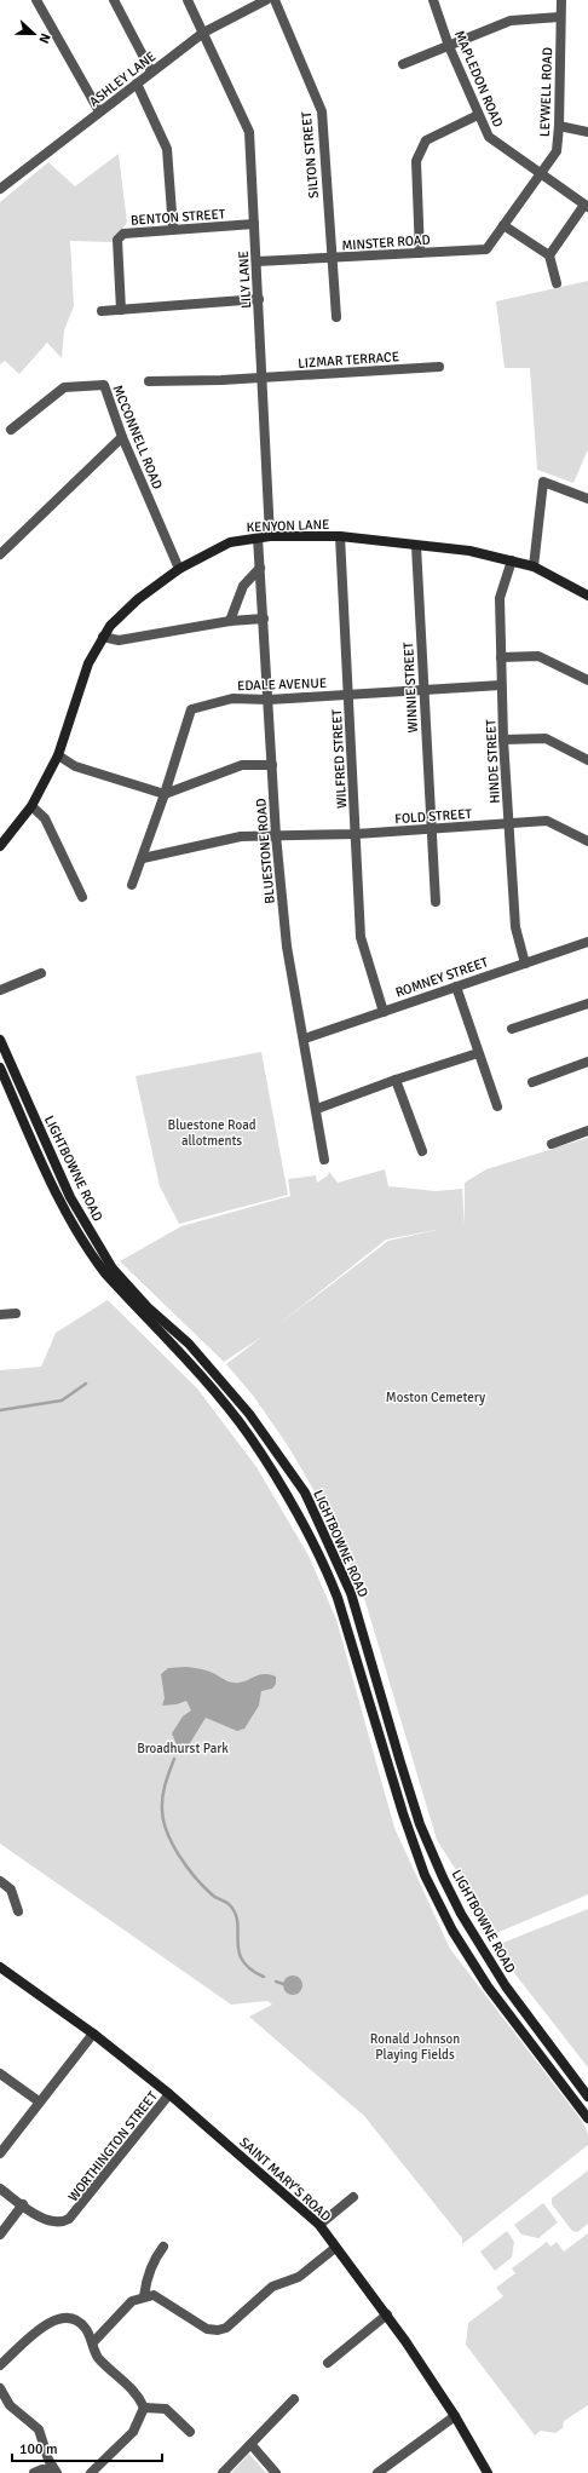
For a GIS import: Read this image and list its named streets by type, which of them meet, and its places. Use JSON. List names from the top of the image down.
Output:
{
  "streets": {
    "main road": ["KENYON LANE", "LIGHTBOWNE ROAD", "SAINT MARY'S ROAD"],
    "street": [
      "ASHLEY LANE",
      "MAPLEDON ROAD",
      "LEYWELL ROAD",
      "SILTON STREET",
      "BENTON STREET",
      "MINSTER ROAD",
      "LILY LANE",
      "LIZMAR TERRACE",
      "MCCONNELL ROAD",
      "EDALE AVENUE",
      "WINNIE STREET",
      "WILFRED STREET",
      "HINDE STREET",
      "FOLD STREET",
      "BLUESTONE ROAD",
      "ROMNEY STREET",
      "WORTHINGTON STREET"
    ]
  },
  "crossings": [
    ["ASHLEY LANE", "LILY LANE"],
    ["MAPLEDON ROAD", "LEYWELL ROAD"],
    ["LEYWELL ROAD", "MINSTER ROAD"],
    ["SILTON STREET", "MINSTER ROAD"],
    ["BENTON STREET", "LILY LANE"],
    ["MINSTER ROAD", "LILY LANE"],
    ["LILY LANE", "LIZMAR TERRACE"],
    ["LILY LANE", "KENYON LANE"],
    ["MCCONNELL ROAD", "KENYON LANE"],
    ["KENYON LANE", "WINNIE STREET"],
    ["KENYON LANE", "WILFRED STREET"],
    ["KENYON LANE", "HINDE STREET"],
    ["KENYON LANE", "BLUESTONE ROAD"],
    ["EDALE AVENUE", "WINNIE STREET"],
    ["EDALE AVENUE", "WILFRED STREET"],
    ["EDALE AVENUE", "HINDE STREET"],
    ["EDALE AVENUE", "FOLD STREET"],
    ["EDALE AVENUE", "BLUESTONE ROAD"],
    ["WINNIE STREET", "FOLD STREET"],
    ["WILFRED STREET", "FOLD STREET"],
    ["WILFRED STREET", "ROMNEY STREET"],
    ["HINDE STREET", "FOLD STREET"],
    ["HINDE STREET", "ROMNEY STREET"],
    ["FOLD STREET", "BLUESTONE ROAD"],
    ["BLUESTONE ROAD", "ROMNEY STREET"],
    ["WORTHINGTON STREET", "SAINT MARY'S ROAD"]
  ],
  "parks": [
    "Bluestone Road allotments",
    "Moston Cemetery",
    "Broadhurst Park",
    "Ronald Johnson Playing Fields"
  ],
  "scale_bar": "100 m",
  "north": "right"
}
